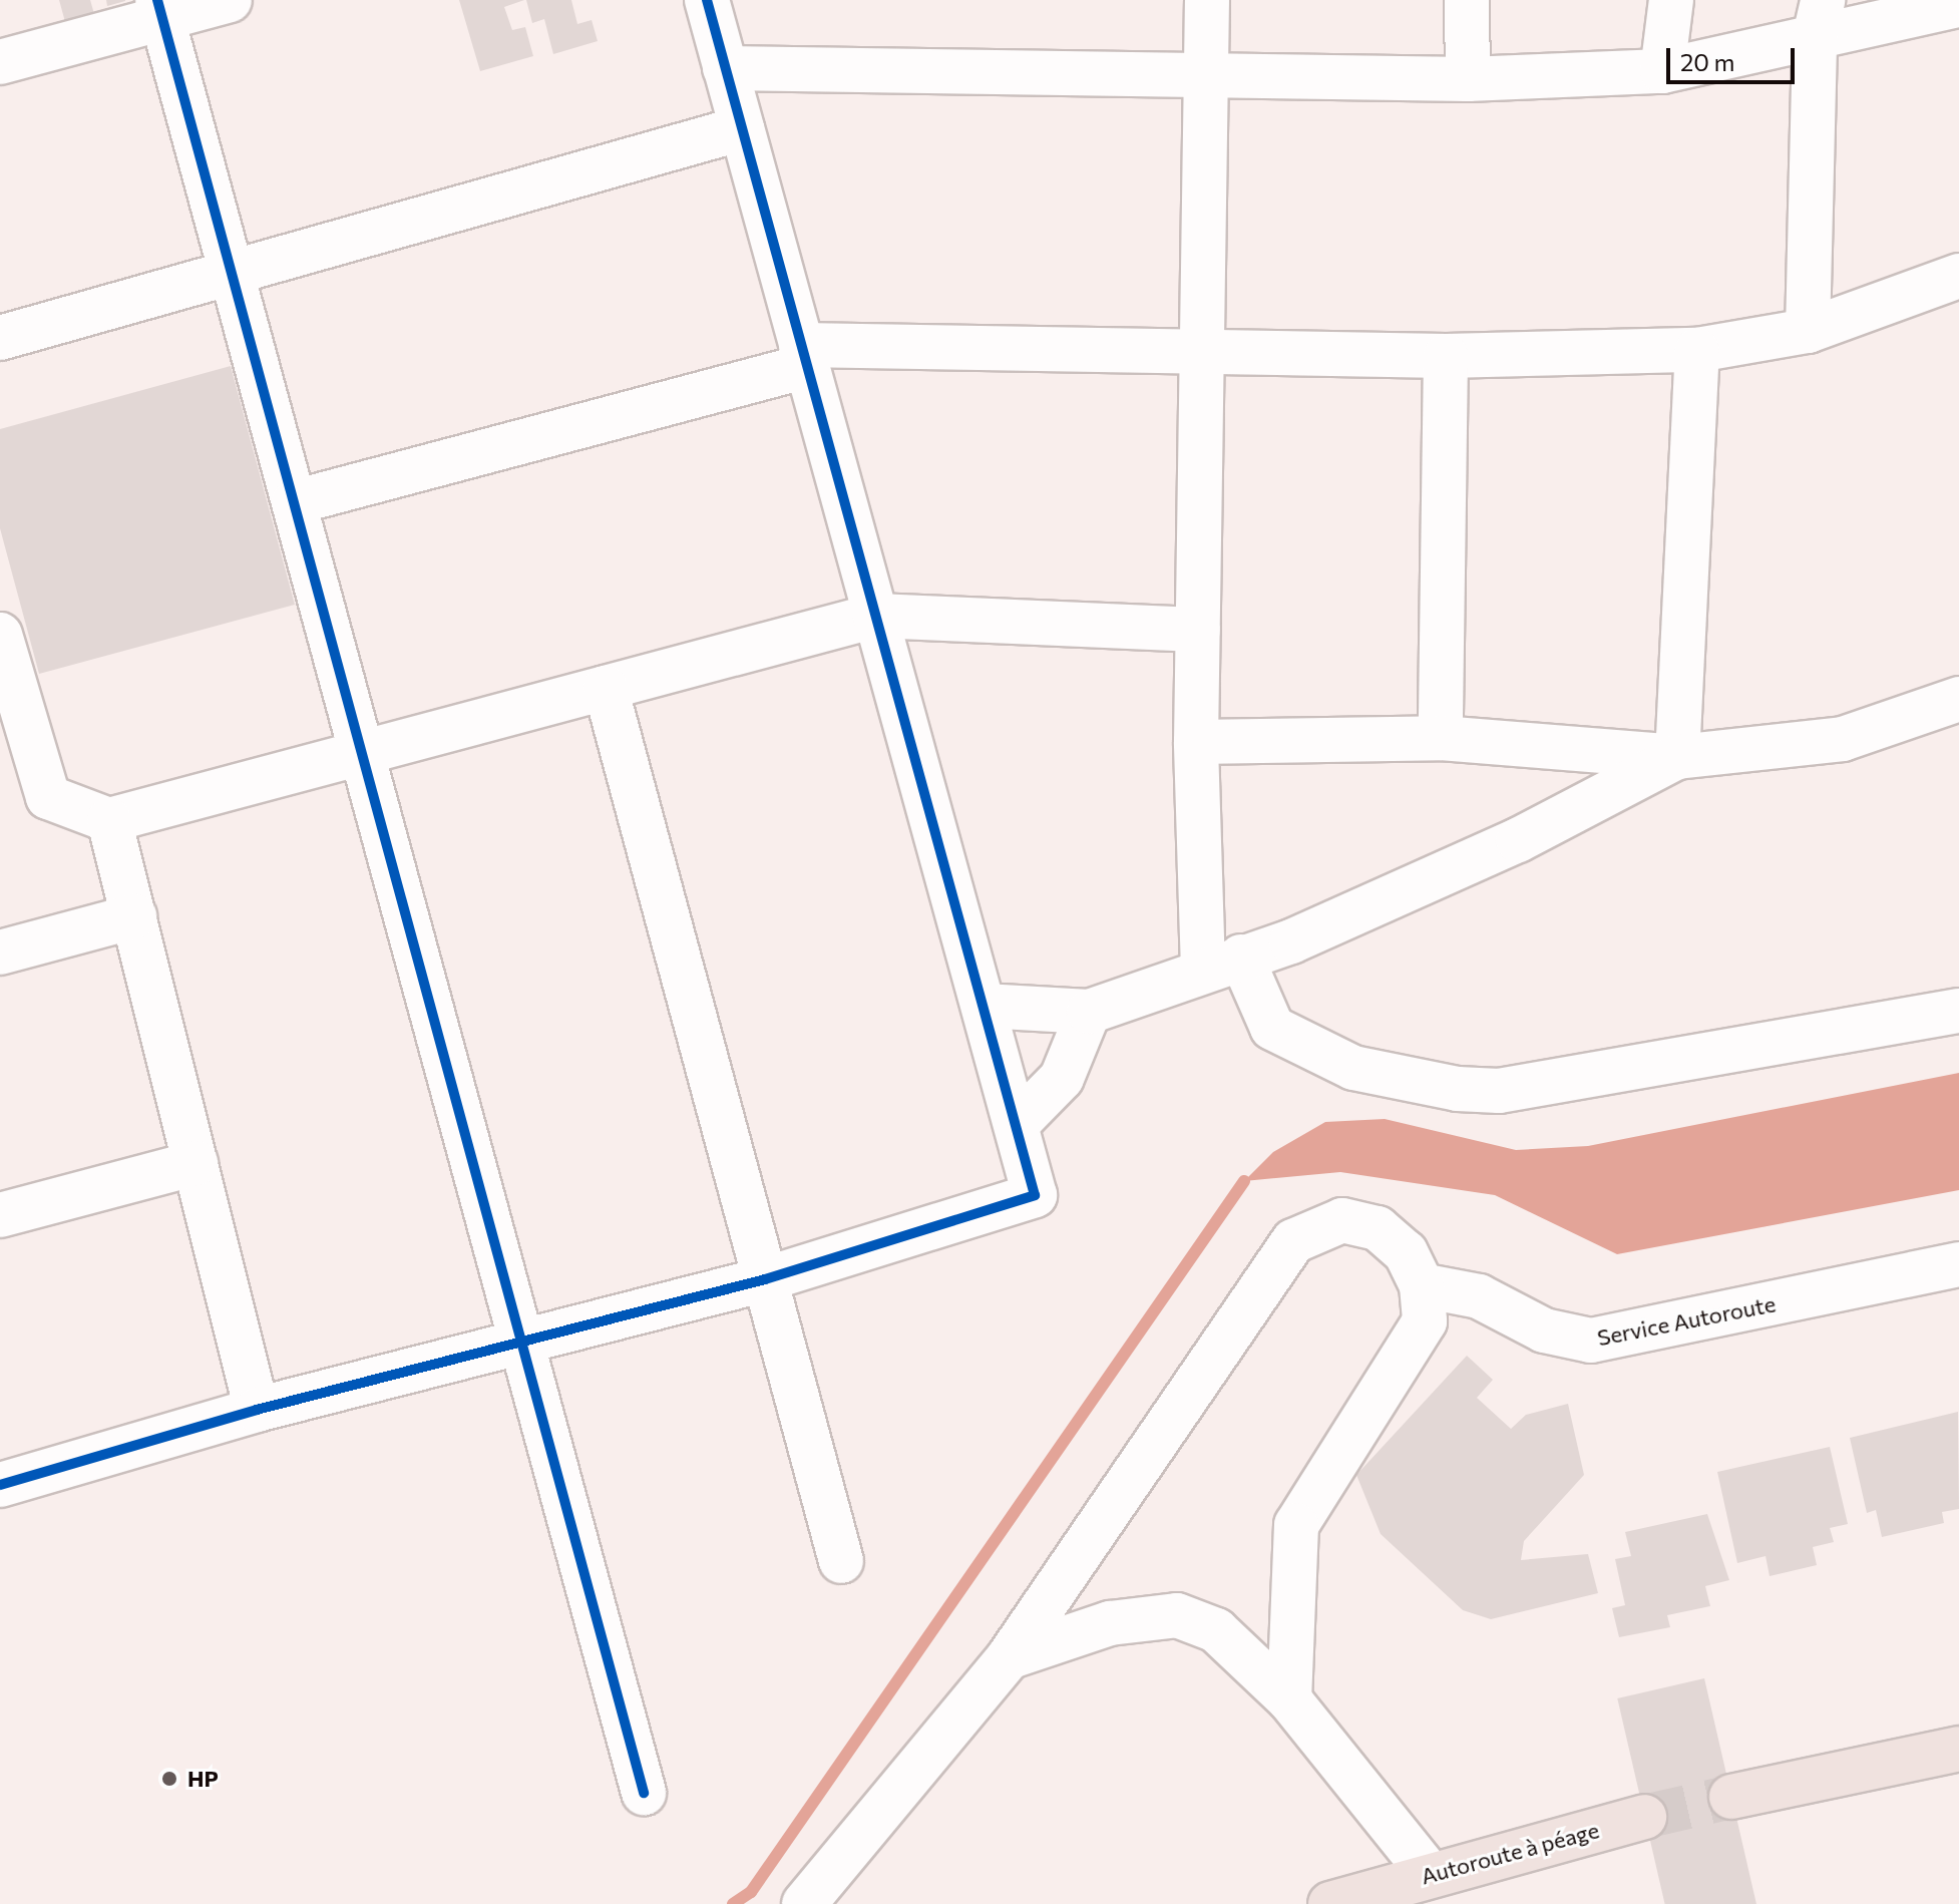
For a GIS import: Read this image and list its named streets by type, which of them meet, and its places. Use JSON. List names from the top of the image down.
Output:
{
  "streets": {
    "highway": ["Autoroute à péage"],
    "street": ["Service Autoroute"]
  },
  "places": ["HP"],
  "scale_bar": "20 m"
}
